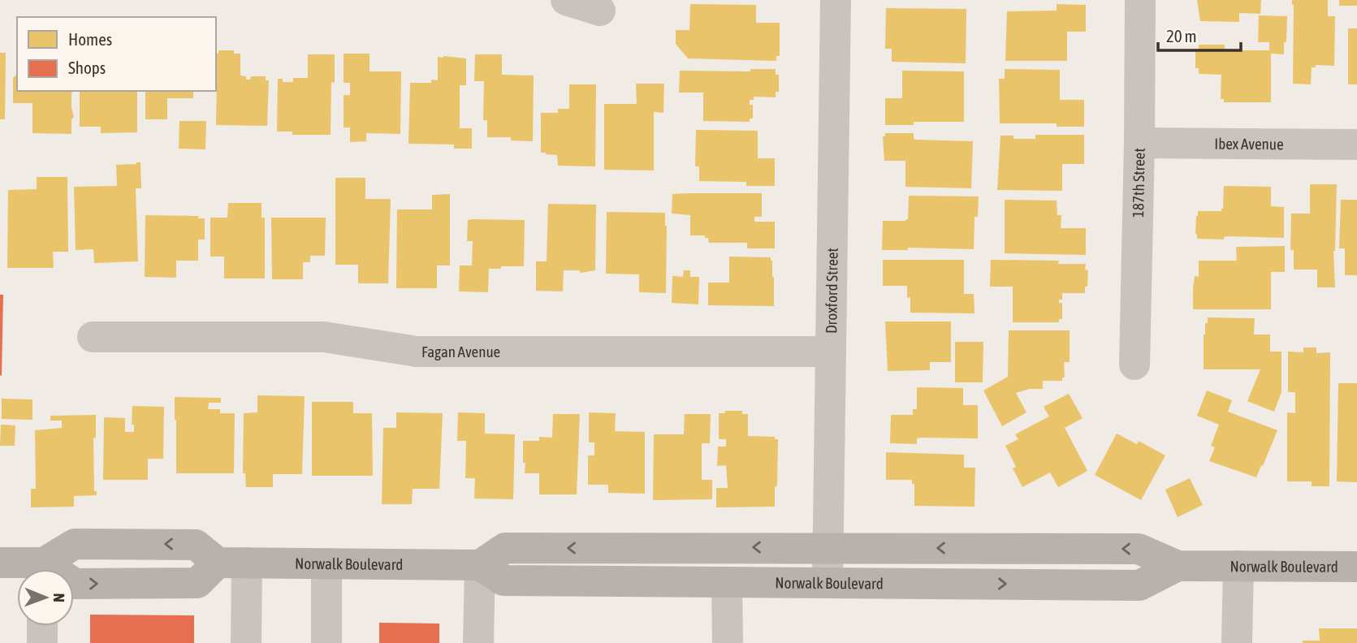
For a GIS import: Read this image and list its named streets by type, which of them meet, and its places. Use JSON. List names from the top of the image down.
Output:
{
  "streets": {
    "main road": ["Norwalk Boulevard"],
    "street": [
      "Ibex Avenue",
      "187th Street",
      "Droxford Street",
      "Fagan Avenue"
    ]
  },
  "crossings": [
    ["Ibex Avenue", "187th Street"],
    ["Droxford Street", "Fagan Avenue"],
    ["Droxford Street", "Norwalk Boulevard"]
  ],
  "legend": ["Homes", "Shops"],
  "scale_bar": "20 m",
  "north": "right"
}
